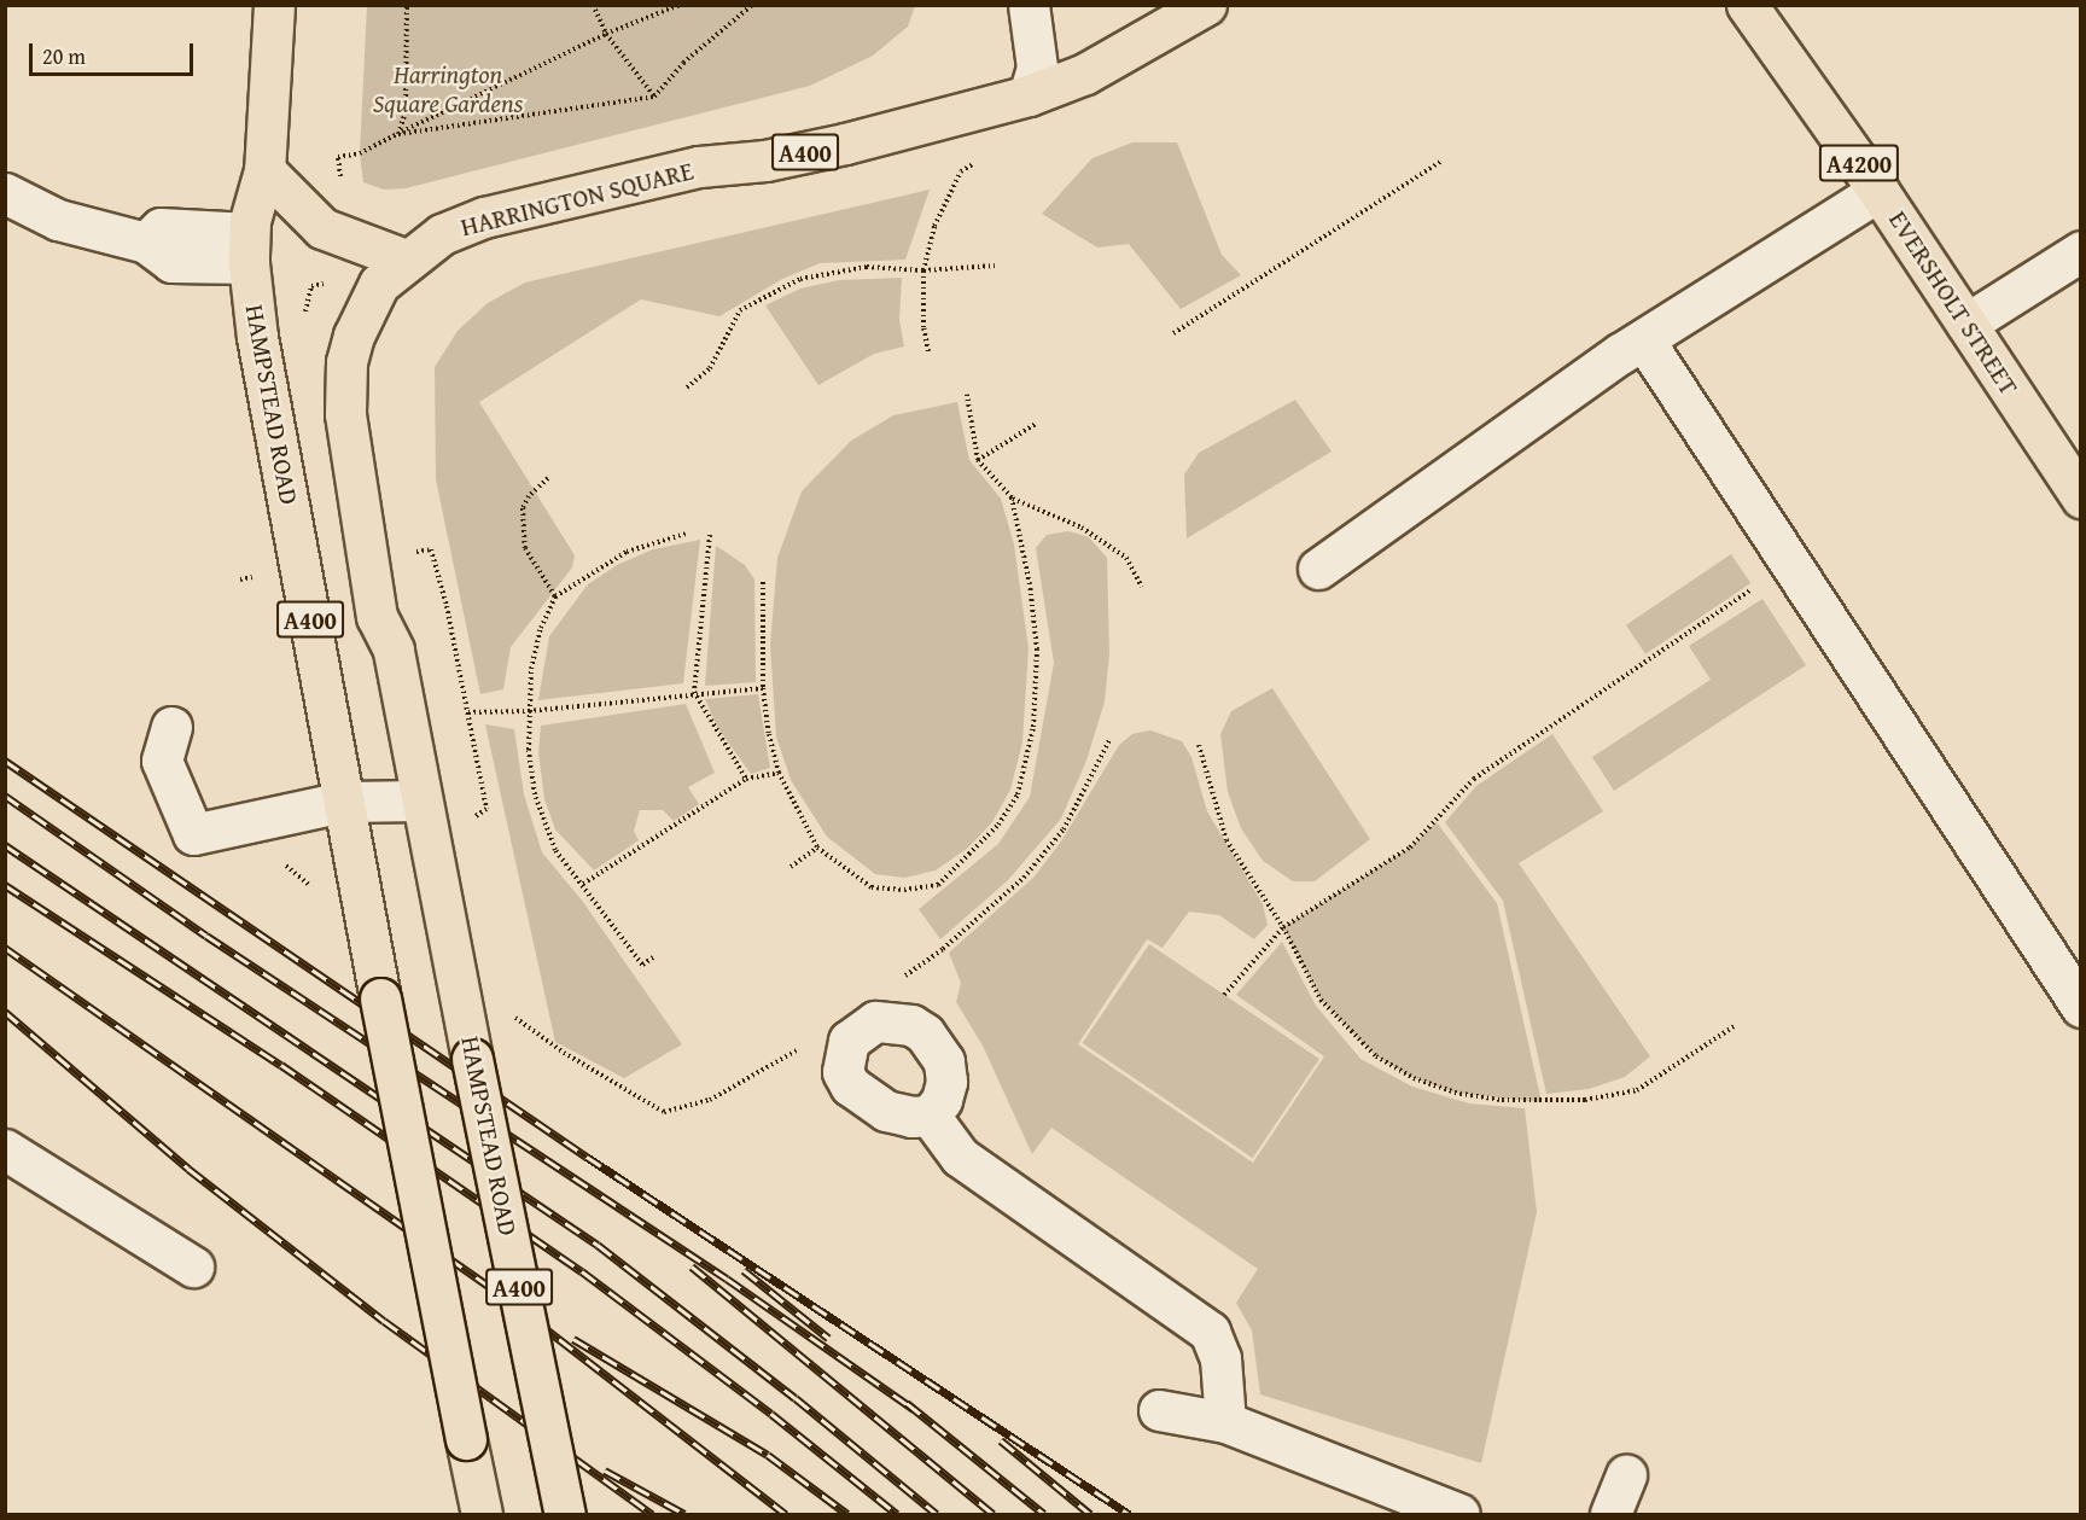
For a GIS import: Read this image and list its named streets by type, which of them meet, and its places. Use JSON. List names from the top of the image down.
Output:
{
  "streets": {
    "main road": [
      "A400",
      "A4200",
      "HARRINGTON SQUARE",
      "EVERSHOLT STREET",
      "HAMPSTEAD ROAD"
    ]
  },
  "crossings": [
    ["A400", "HARRINGTON SQUARE"],
    ["HARRINGTON SQUARE", "HAMPSTEAD ROAD"]
  ],
  "parks": ["Harrington Square Gardens"],
  "scale_bar": "20 m"
}
